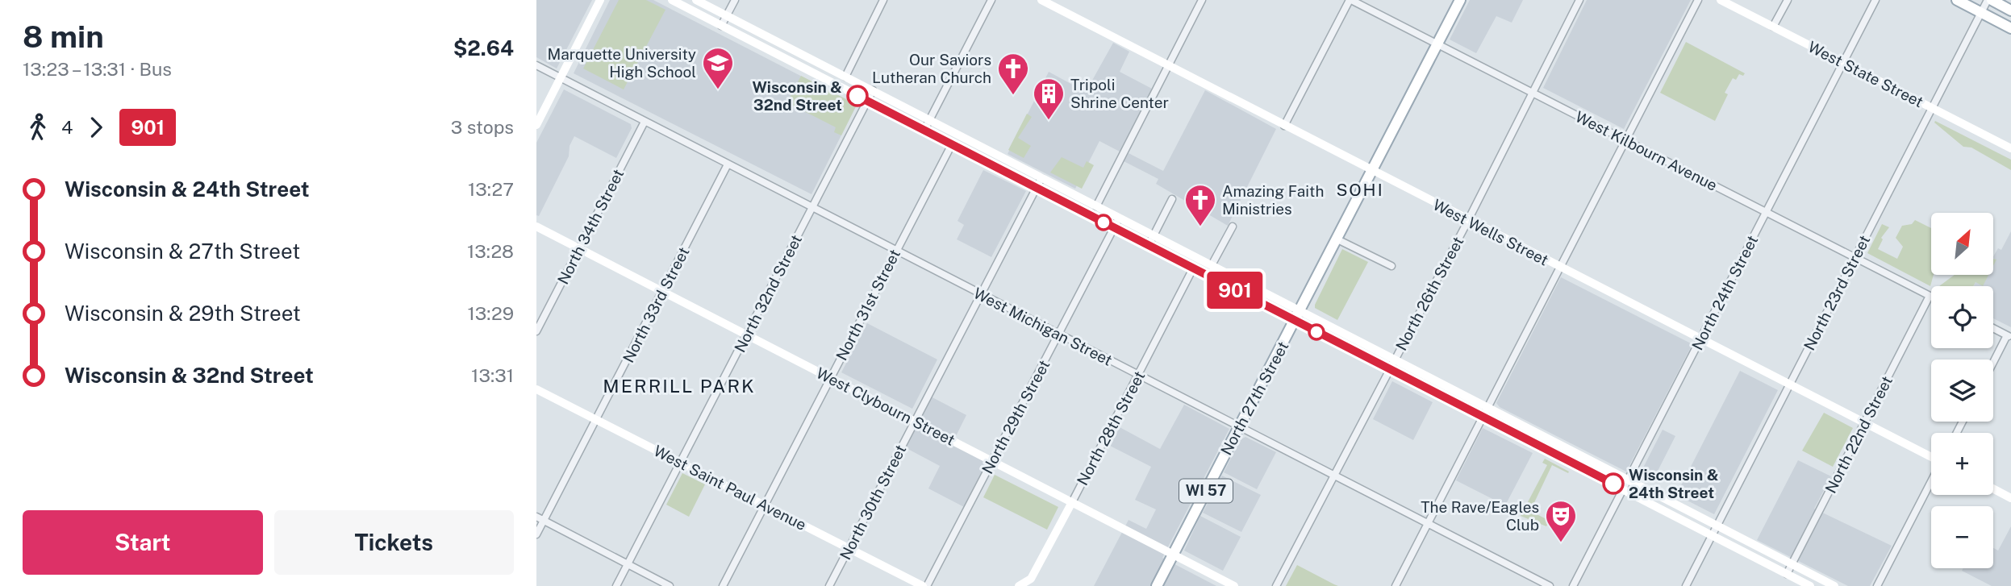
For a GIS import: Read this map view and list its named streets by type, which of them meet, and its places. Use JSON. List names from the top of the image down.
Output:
{
  "streets": {
    "main road": [
      "West State Street",
      "West Wells Street",
      "North 27th Street",
      "West Clybourn Street",
      "North 28th Street",
      "West Saint Paul Avenue",
      "WI 57"
    ],
    "street": [
      "West Kilbourn Avenue",
      "North 34th Street",
      "North 24th Street",
      "North 23rd Street",
      "North 32nd Street",
      "North 26th Street",
      "North 33rd Street",
      "North 31st Street",
      "West Michigan Street",
      "North 29th Street",
      "North 22nd Street",
      "North 30th Street"
    ]
  },
  "crossings": [
    ["West State Street", "North 24th Street"],
    ["West State Street", "North 23rd Street"],
    ["West Kilbourn Avenue", "North 24th Street"],
    ["West Kilbourn Avenue", "North 23rd Street"],
    ["West Kilbourn Avenue", "North 26th Street"],
    ["West Kilbourn Avenue", "North 27th Street"],
    ["West Kilbourn Avenue", "North 22nd Street"],
    ["North 34th Street", "West Michigan Street"],
    ["North 34th Street", "West Clybourn Street"],
    ["West Wells Street", "North 24th Street"],
    ["West Wells Street", "North 23rd Street"],
    ["West Wells Street", "North 26th Street"],
    ["West Wells Street", "North 27th Street"],
    ["West Wells Street", "North 22nd Street"],
    ["North 32nd Street", "West Michigan Street"],
    ["North 32nd Street", "West Clybourn Street"],
    ["North 32nd Street", "West Saint Paul Avenue"],
    ["North 26th Street", "West Michigan Street"],
    ["North 33rd Street", "West Michigan Street"],
    ["North 33rd Street", "West Clybourn Street"],
    ["North 33rd Street", "West Saint Paul Avenue"],
    ["North 31st Street", "West Michigan Street"],
    ["North 31st Street", "West Clybourn Street"],
    ["North 31st Street", "West Saint Paul Avenue"],
    ["West Michigan Street", "North 27th Street"],
    ["West Michigan Street", "North 29th Street"],
    ["West Michigan Street", "North 28th Street"],
    ["West Michigan Street", "North 30th Street"],
    ["North 27th Street", "West Clybourn Street"],
    ["West Clybourn Street", "North 29th Street"],
    ["West Clybourn Street", "North 28th Street"],
    ["West Clybourn Street", "North 30th Street"],
    ["North 29th Street", "West Saint Paul Avenue"],
    ["West Saint Paul Avenue", "North 30th Street"]
  ],
  "districts": ["SOHI", "MERRILL PARK"],
  "places": {
    "school or university": ["Marquette University High School"],
    "other": ["Wisconsin & 32nd Street", "Wisconsin & 24th Street"],
    "church": ["Our Saviors Lutheran Church", "Amazing Faith Ministries"],
    "building": ["Tripoli Shrine Center"],
    "theatre": ["The Rave/Eagles Club"]
  },
  "lines": ["bus line 901"],
  "north": "top right",
  "page": {
    "heading": ["8 min", "13:23 – 13:31 · Bus", "$2.64"],
    "on_map": "901",
    "legs": ["4", "901", "3 stops"],
    "list": [
      {
        "name": "Wisconsin & 24th Street",
        "value": "13:27"
      },
      {
        "name": "Wisconsin & 27th Street",
        "value": "13:28"
      },
      {
        "name": "Wisconsin & 29th Street",
        "value": "13:29"
      },
      {
        "name": "Wisconsin & 32nd Street",
        "value": "13:31"
      }
    ],
    "map_buttons": ["+", "−"],
    "buttons": ["Start", "Tickets"]
  }
}
